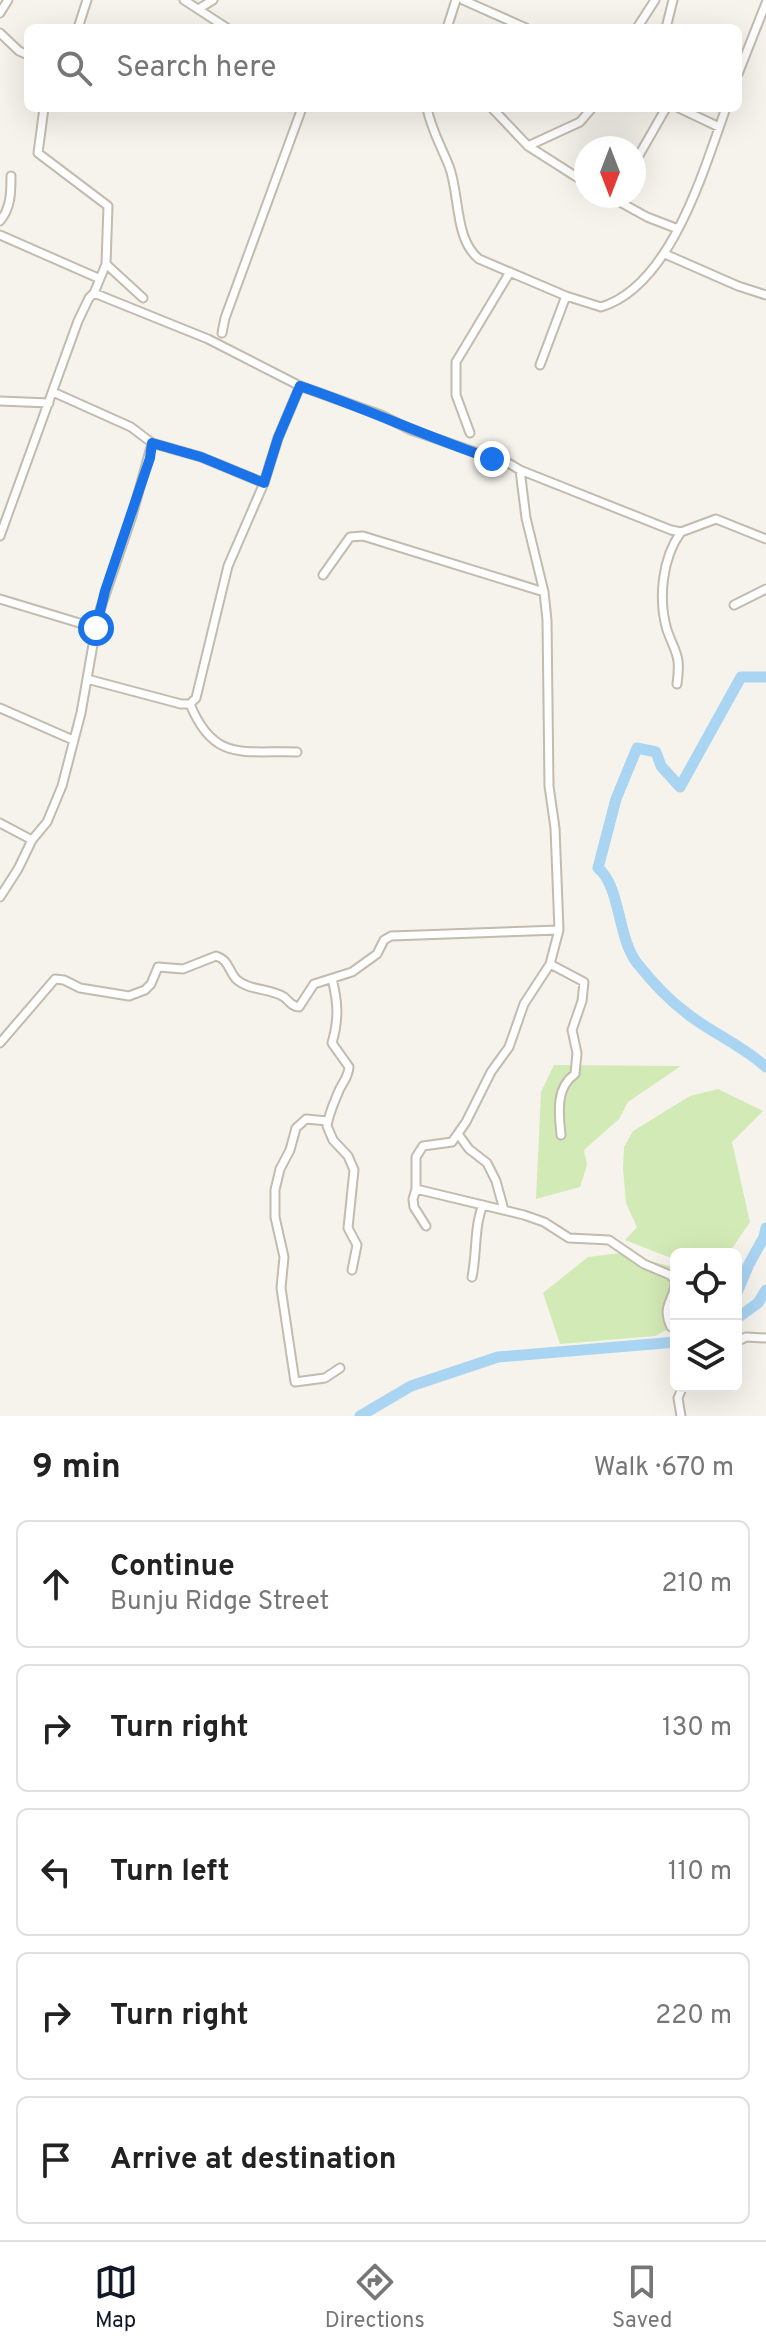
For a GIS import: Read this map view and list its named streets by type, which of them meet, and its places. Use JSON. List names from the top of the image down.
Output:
{
  "north": "bottom",
  "page": {
    "search": "Search here",
    "heading": ["9 min", "Walk · 670 m"],
    "list": [
      ["Continue", "Bunju Ridge Street", "210 m"],
      ["Turn right", "130 m"],
      ["Turn left", "110 m"],
      ["Turn right", "220 m"],
      "Arrive at destination"
    ],
    "nav": ["Map", "Directions", "Saved"]
  }
}
